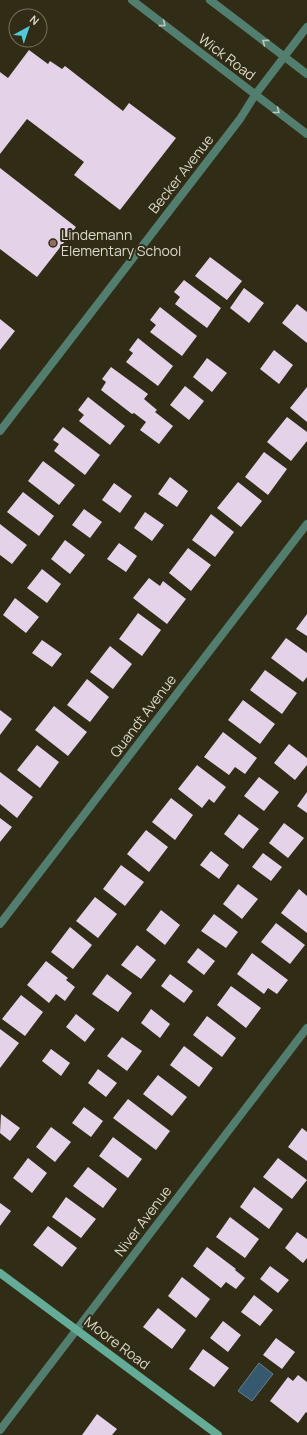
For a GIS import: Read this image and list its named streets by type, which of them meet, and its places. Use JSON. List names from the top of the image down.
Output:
{
  "streets": {
    "street": [
      "Wick Road",
      "Becker Avenue",
      "Quandt Avenue",
      "Niver Avenue",
      "Moore Road"
    ]
  },
  "crossings": [
    ["Wick Road", "Becker Avenue"],
    ["Niver Avenue", "Moore Road"]
  ],
  "places": ["Lindemann Elementary School"],
  "north": "top right"
}
